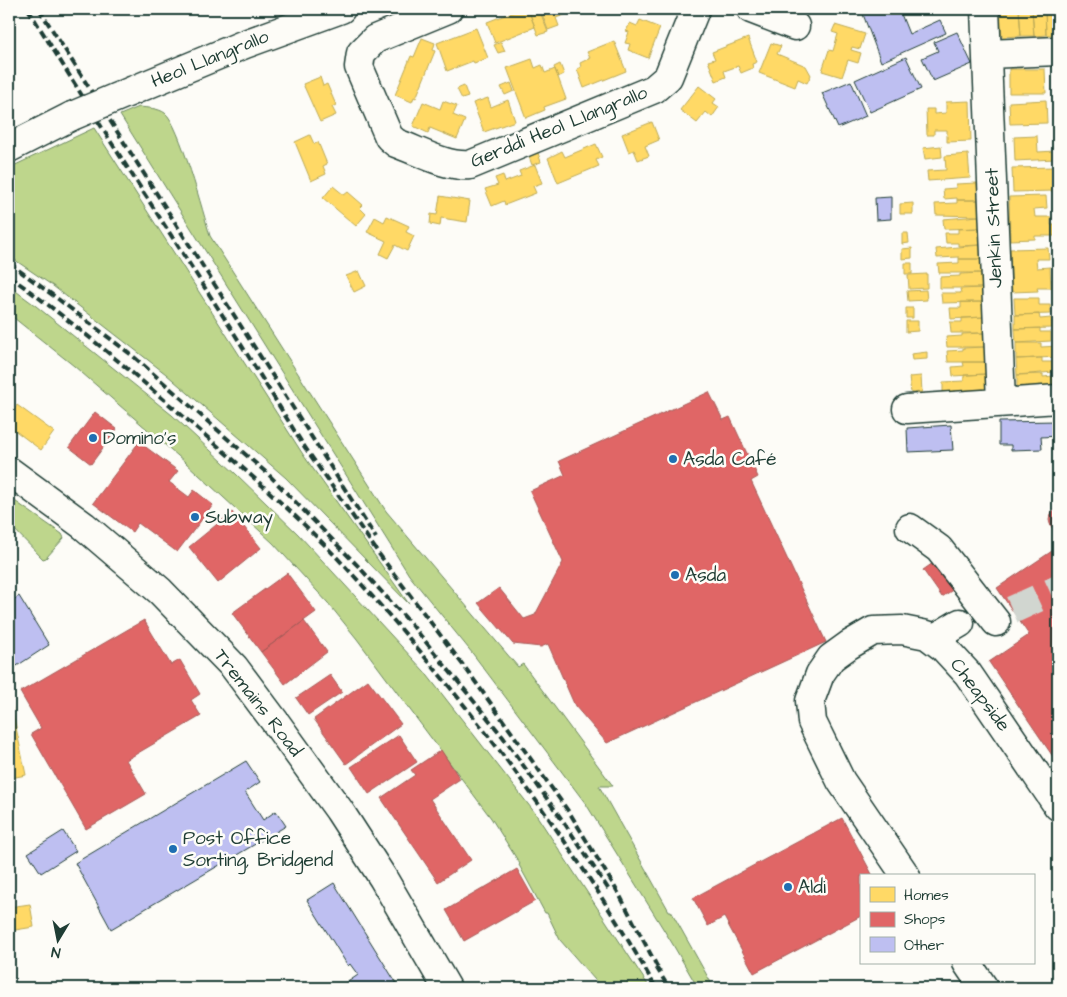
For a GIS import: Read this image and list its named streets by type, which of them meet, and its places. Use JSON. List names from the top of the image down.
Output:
{
  "streets": {
    "street": [
      "Heol Llangrallo",
      "Gerddi Heol Llangrallo",
      "Jenkin Street",
      "Cheapside",
      "Tremains Road"
    ]
  },
  "places": [
    "Domino's",
    "Asda Café",
    "Subway",
    "Asda",
    "Post Office Sorting, Bridgend",
    "Aldi"
  ],
  "legend": ["Homes", "Shops", "Other"],
  "north": "bottom"
}
